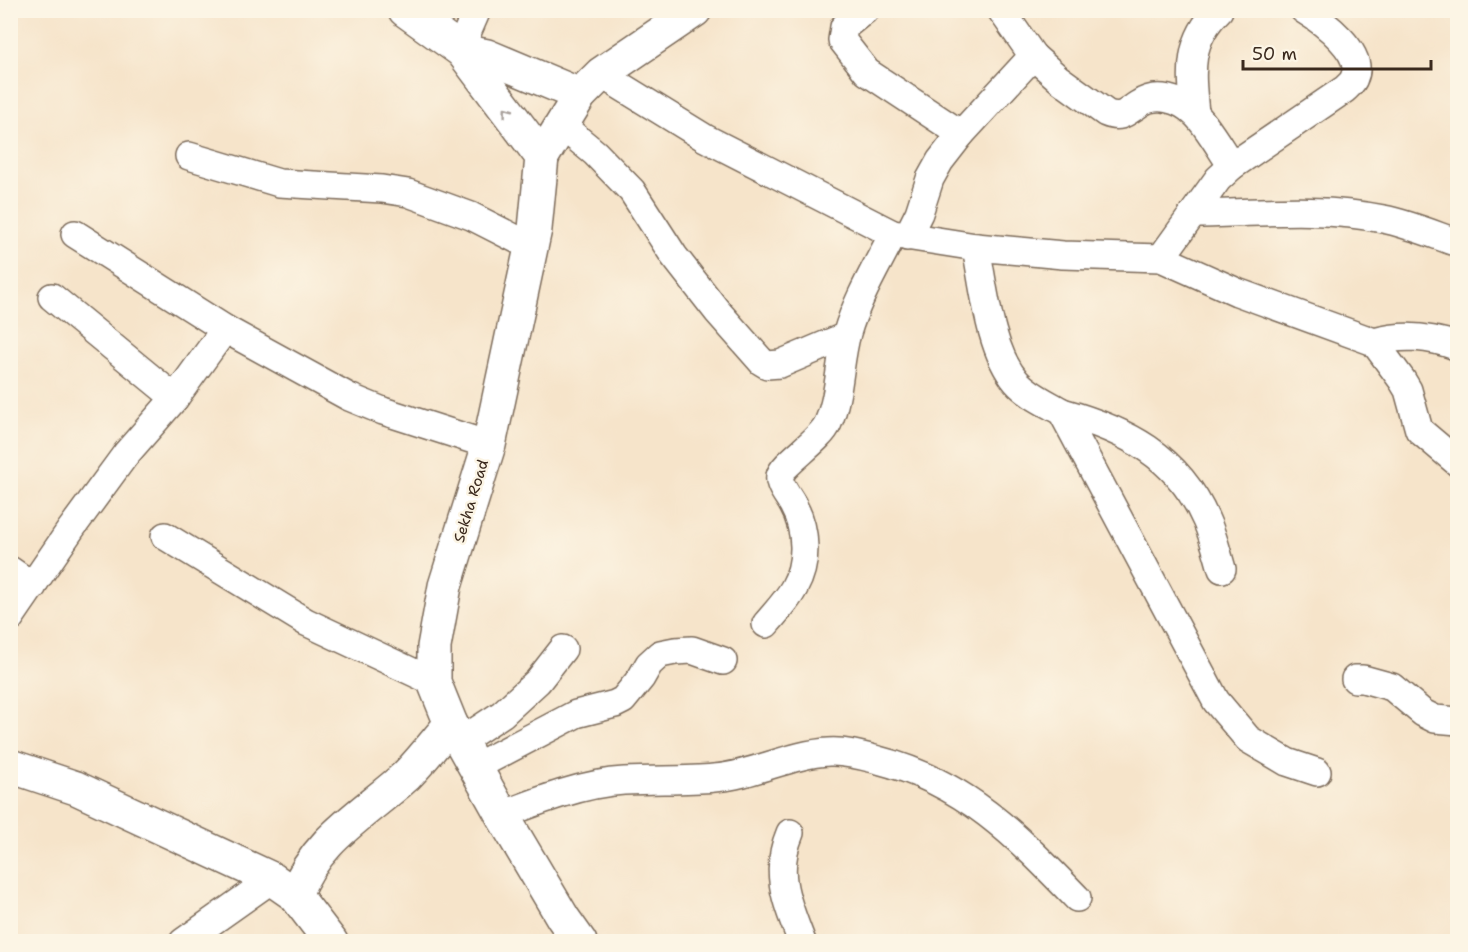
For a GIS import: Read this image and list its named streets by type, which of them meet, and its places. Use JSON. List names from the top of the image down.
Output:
{
  "streets": {
    "street": ["Sekha Road"]
  },
  "scale_bar": "50 m"
}
